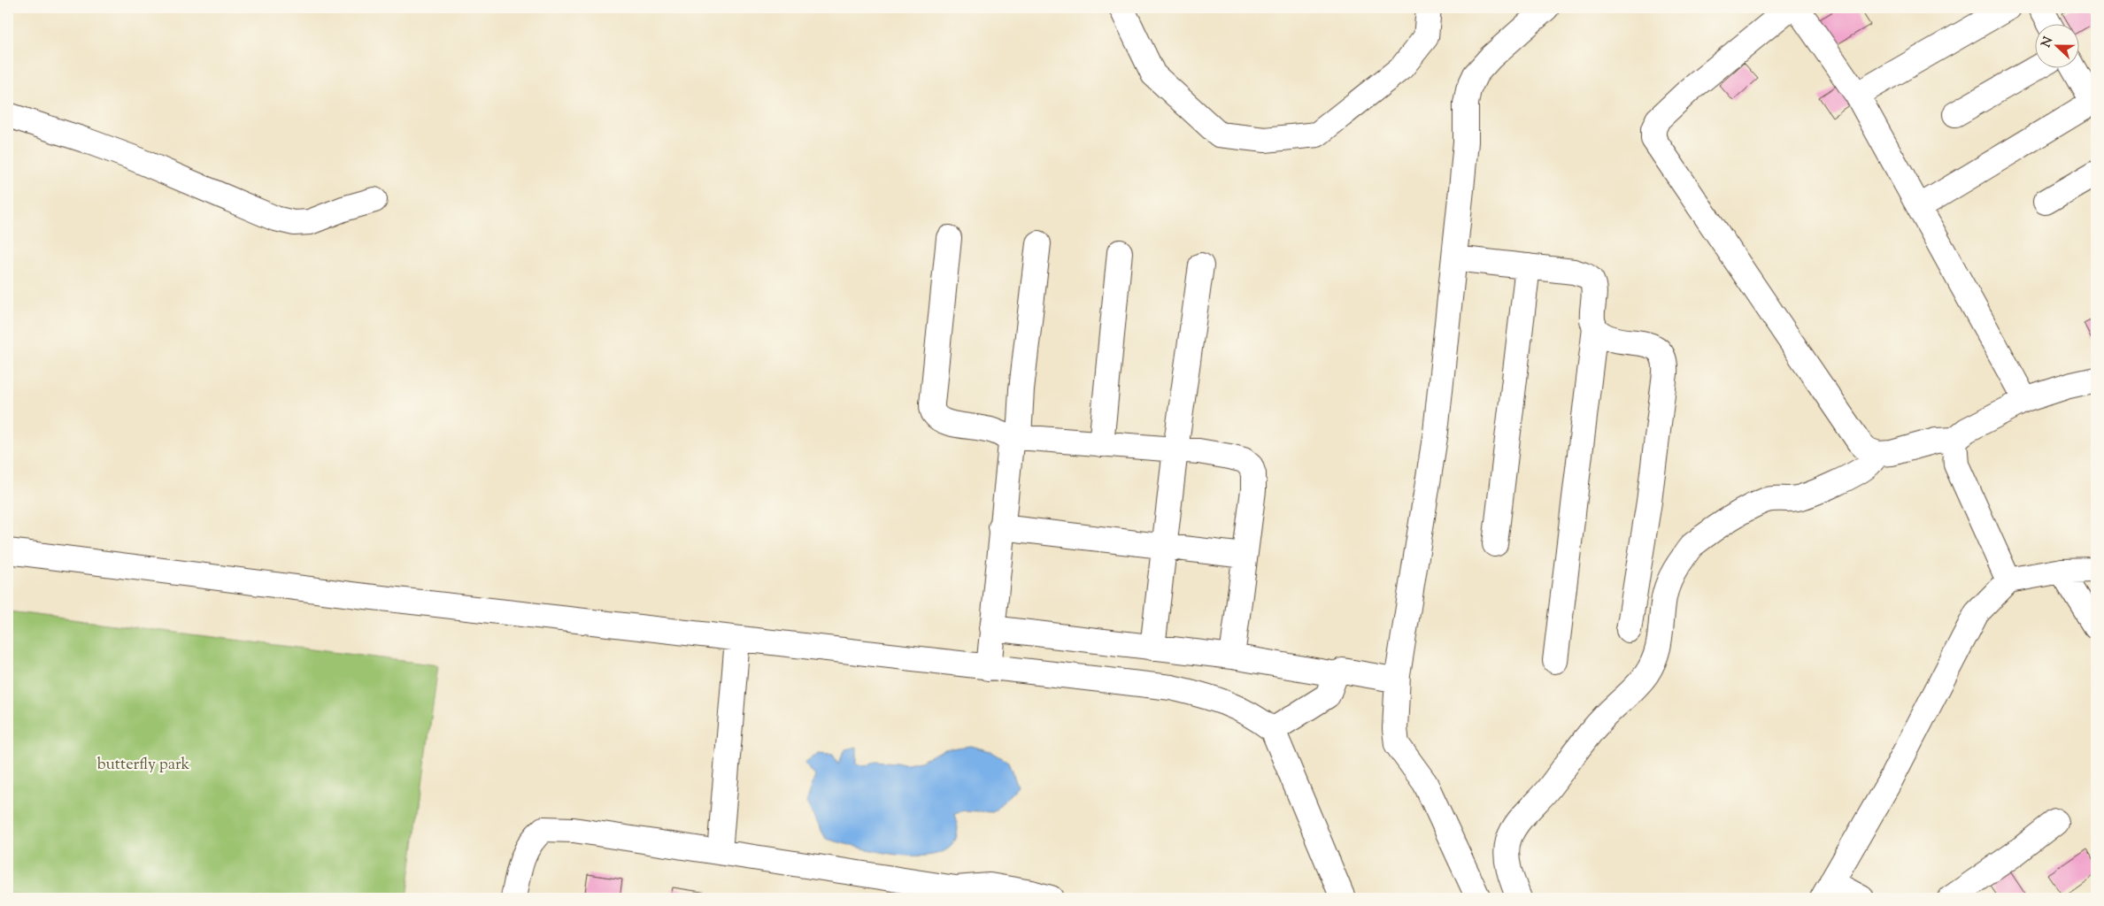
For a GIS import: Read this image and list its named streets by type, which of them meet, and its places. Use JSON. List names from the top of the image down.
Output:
{
  "parks": ["butterfly park"],
  "north": "left"
}
